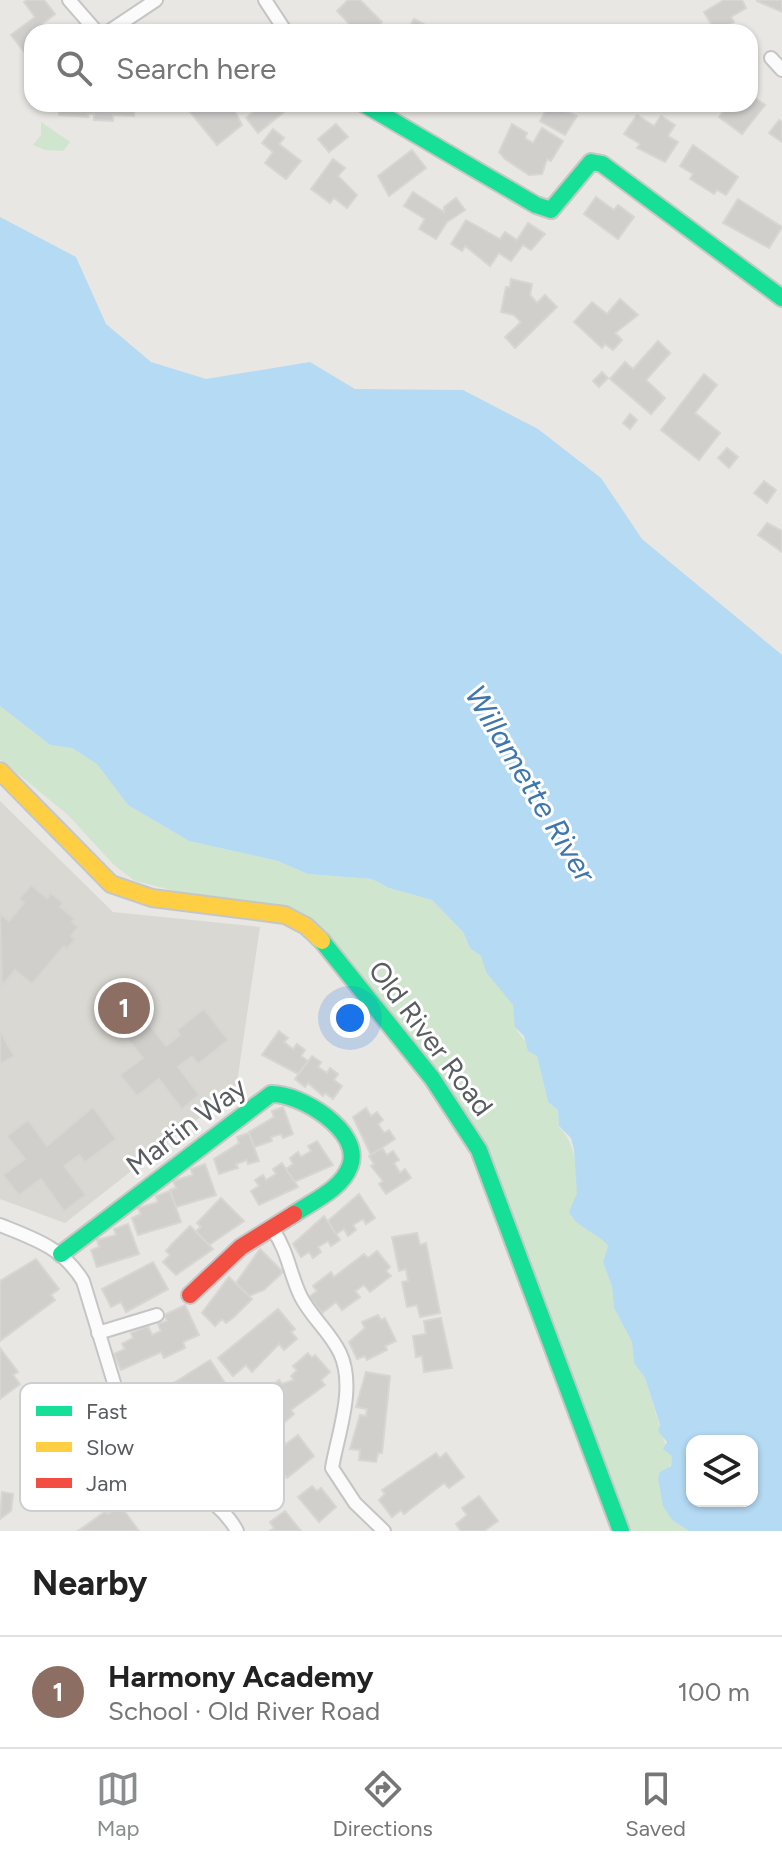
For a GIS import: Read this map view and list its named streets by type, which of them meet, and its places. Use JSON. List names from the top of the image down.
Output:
{
  "streets": {
    "street": ["Old River Road", "Martin Way"]
  },
  "water": ["Willamette River"],
  "legend": ["Fast", "Slow", "Jam"],
  "page": {
    "search": "Search here",
    "pins": "1",
    "heading": "Nearby",
    "list": [
      {
        "mark": "1",
        "name": "Harmony Academy",
        "note": "School · Old River Road",
        "value": "100 m"
      }
    ],
    "nav": ["Map", "Directions", "Saved"]
  }
}
